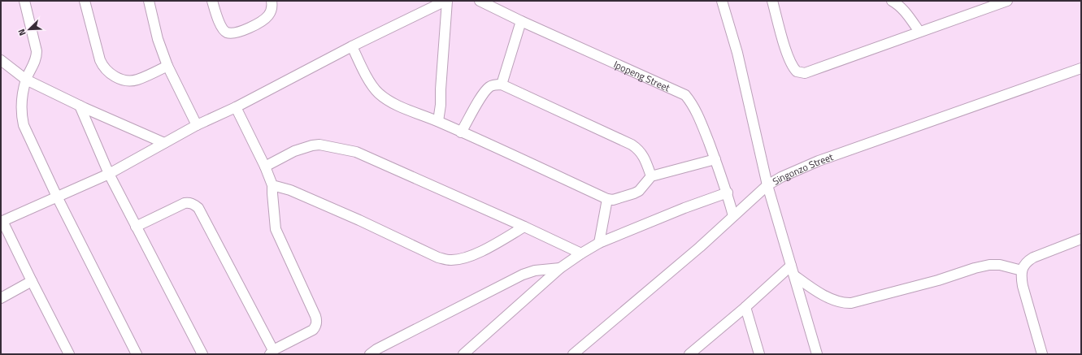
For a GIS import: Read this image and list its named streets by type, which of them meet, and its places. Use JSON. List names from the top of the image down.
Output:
{
  "streets": {
    "street": ["Ipopeng Street", "Singonzo Street"]
  },
  "crossings": [
    ["Ipopeng Street", "Singonzo Street"]
  ],
  "north": "bottom left"
}
